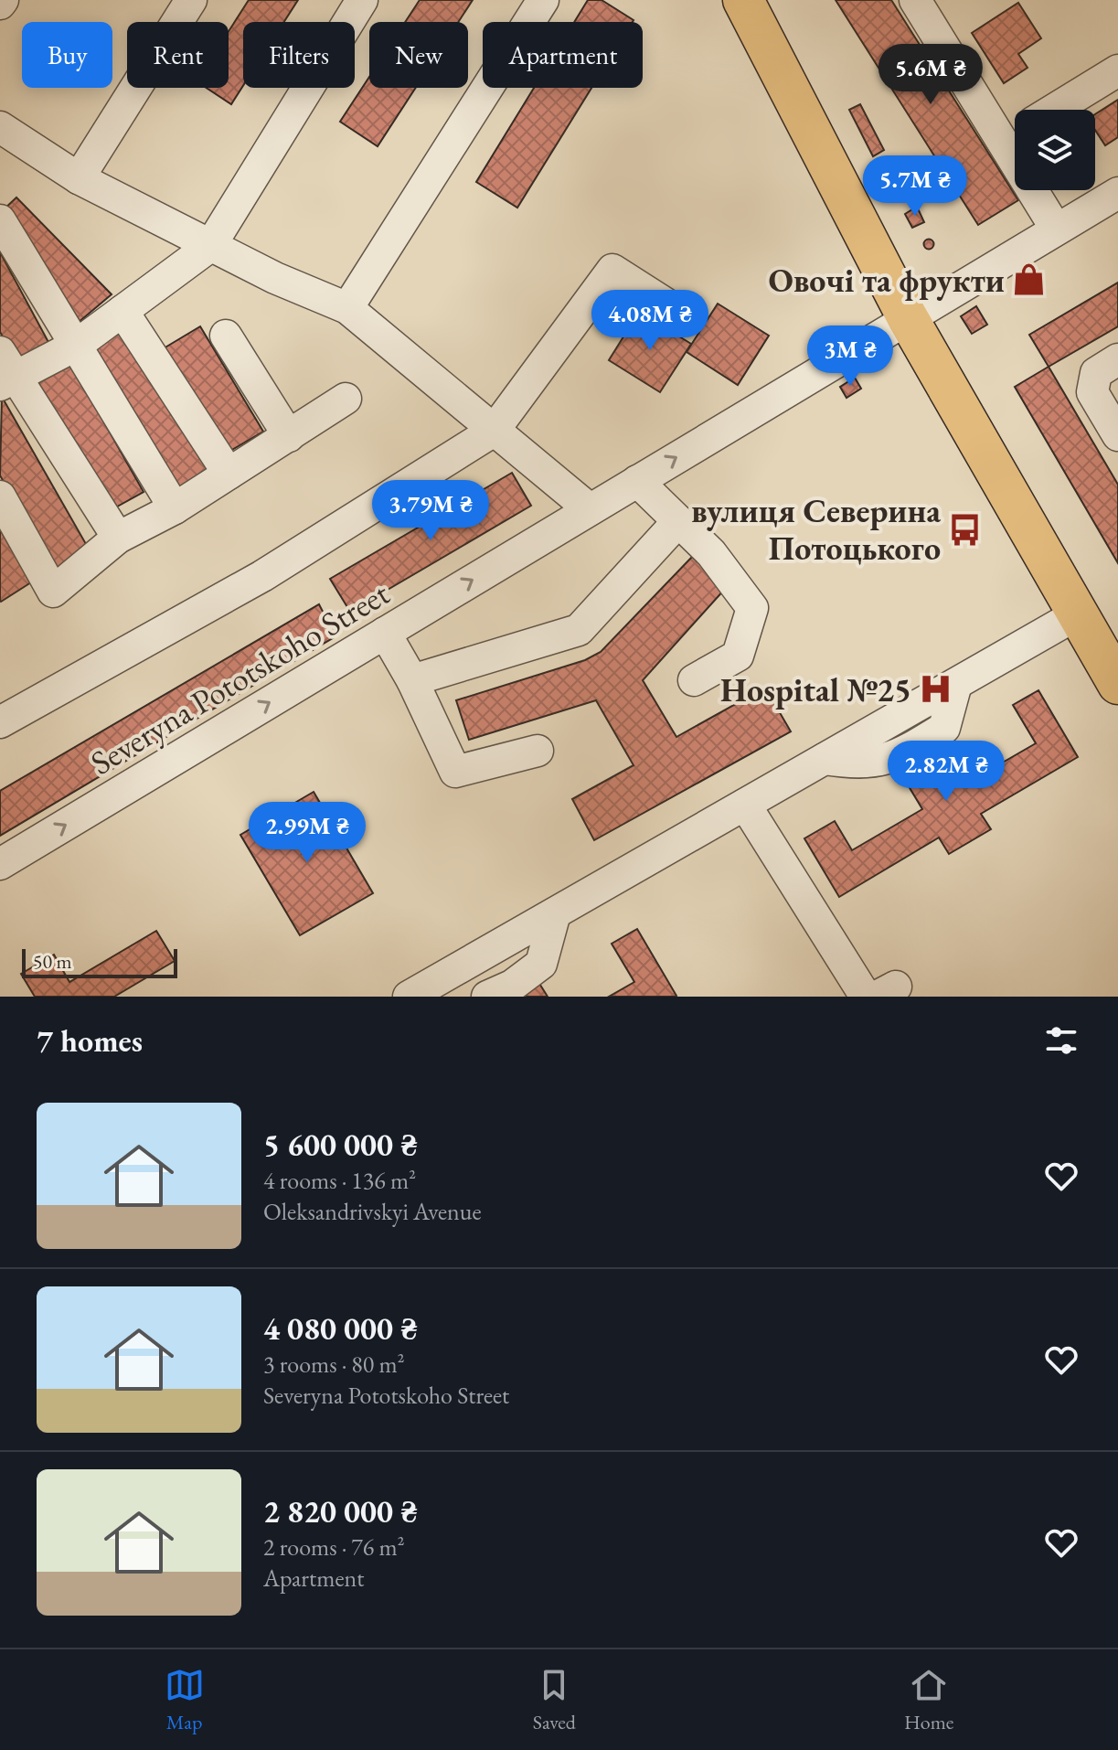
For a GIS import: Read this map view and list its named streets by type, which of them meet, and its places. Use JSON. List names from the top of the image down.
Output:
{
  "streets": {
    "street": ["Severyna Pototskoho Street"]
  },
  "places": {
    "shop": ["Овочі та фрукти"],
    "bus stop": ["вулиця Северина Потоцького"],
    "hospital": ["Hospital №25"]
  },
  "scale_bar": "50 m",
  "page": {
    "chip": [
      "Buy",
      "Rent",
      "Filters",
      "New",
      "Apartment"
    ],
    "price": [
      "5.6M ₴",
      "5.7M ₴",
      "4.08M ₴",
      "3M ₴",
      "3.79M ₴",
      "2.82M ₴",
      "2.99M ₴"
    ],
    "scale": "50 m",
    "heading": "7 homes",
    "list": [
      {
        "name": "5 600 000 ₴",
        "note": "4 rooms · 136 m² · Oleksandrivskyi Avenue"
      },
      {
        "name": "4 080 000 ₴",
        "note": "3 rooms · 80 m² · Severyna Pototskoho Street"
      },
      {
        "name": "2 820 000 ₴",
        "note": "2 rooms · 76 m² · Apartment"
      }
    ],
    "tabs": ["Map", "Saved", "Home"]
  }
}
